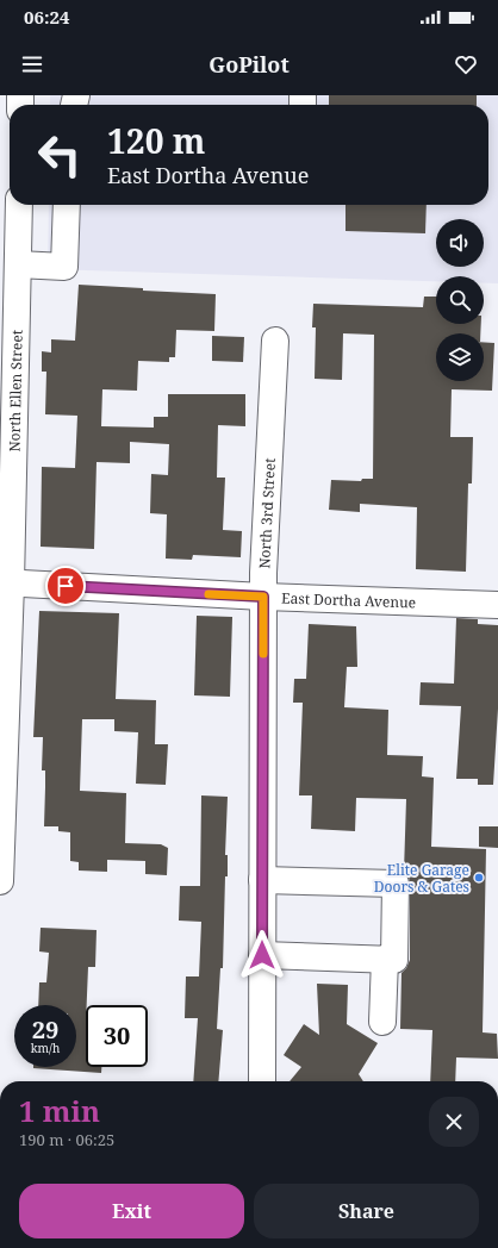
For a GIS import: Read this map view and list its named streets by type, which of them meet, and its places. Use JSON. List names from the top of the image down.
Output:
{
  "streets": {
    "street": ["North Ellen Street", "North 3rd Street", "East Dortha Avenue"]
  },
  "crossings": [
    ["North Ellen Street", "East Dortha Avenue"],
    ["North 3rd Street", "East Dortha Avenue"]
  ],
  "places": ["Elite Garage Doors & Gates"],
  "page": {
    "status": "06:24",
    "header": "GoPilot",
    "turn": ["120 m", "East Dortha Avenue"],
    "speed": "29 km/h",
    "limit": "30",
    "heading": ["1 min", "190 m · 06:25"],
    "buttons": ["Exit", "Share"]
  }
}
